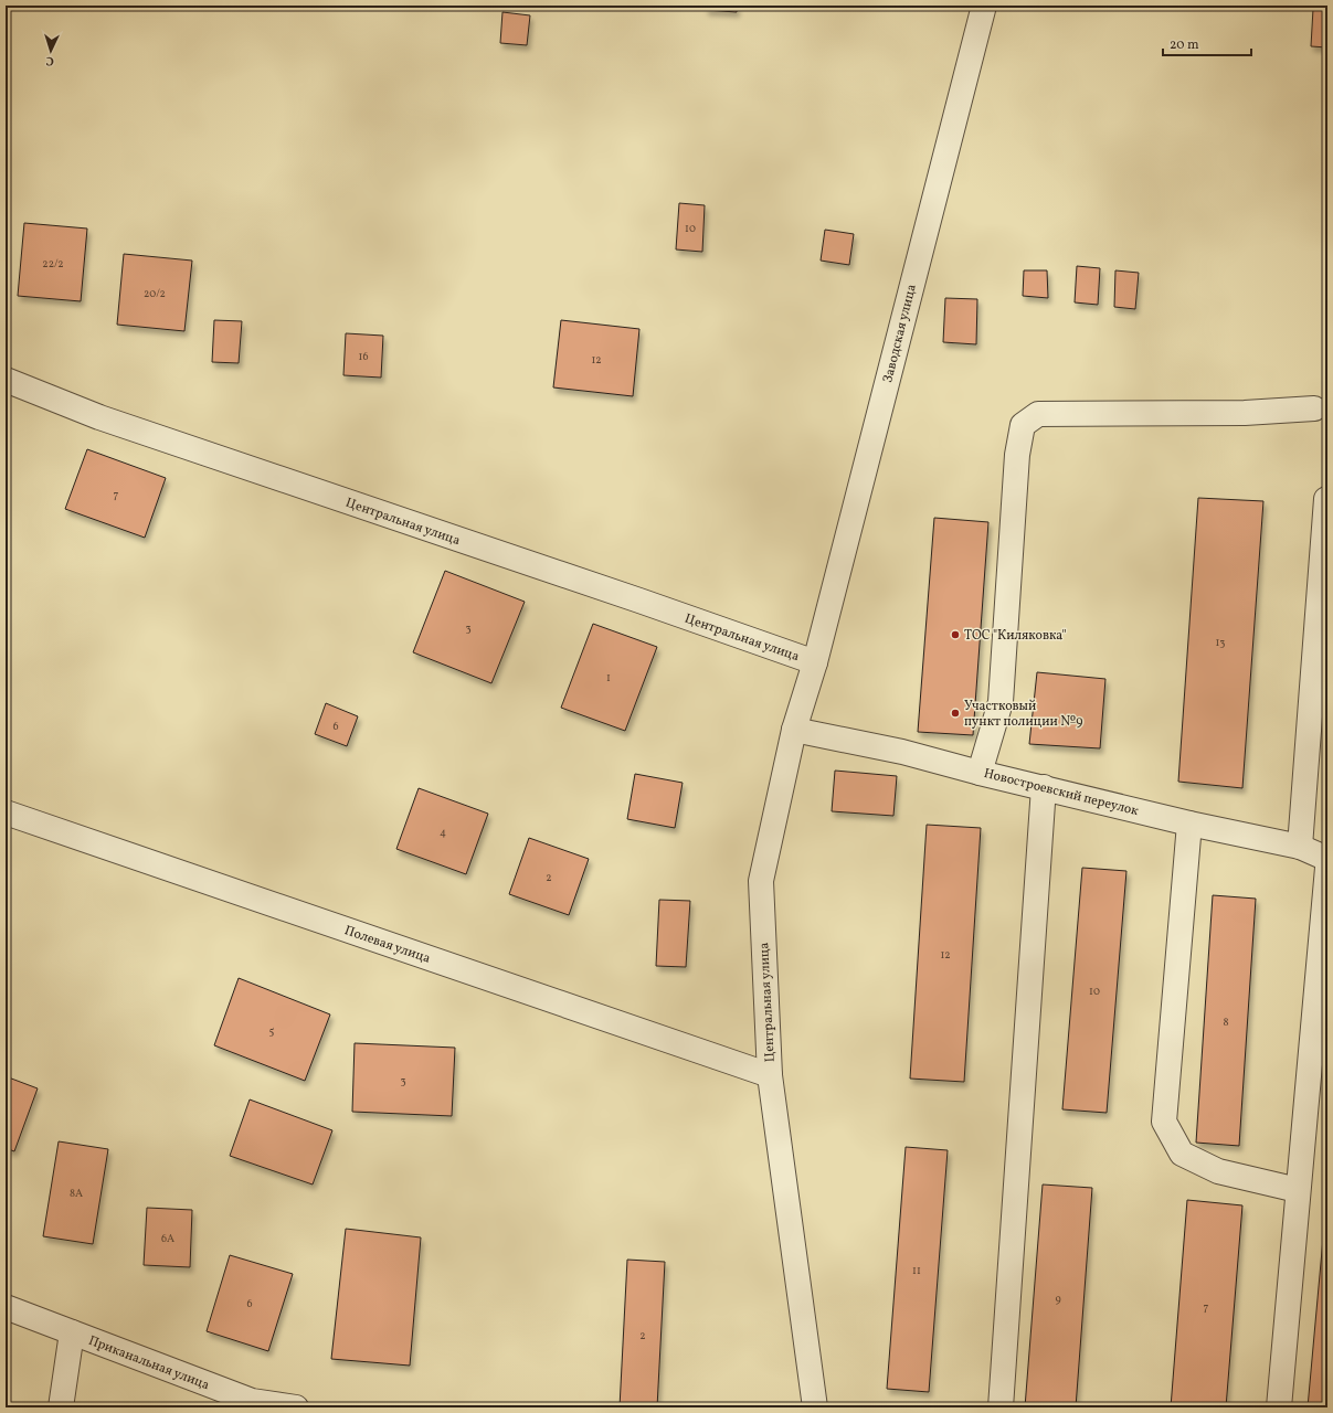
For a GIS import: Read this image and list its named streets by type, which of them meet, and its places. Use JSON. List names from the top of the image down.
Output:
{
  "streets": {
    "street": [
      "Заводская улица",
      "Центральная улица",
      "Новостроевский переулок",
      "Полевая улица",
      "Приканальная улица"
    ]
  },
  "crossings": [
    ["Заводская улица", "Центральная улица"],
    ["Центральная улица", "Новостроевский переулок"],
    ["Центральная улица", "Полевая улица"]
  ],
  "places": ["ТОС \"Киляковка\"", "Участковый пункт полиции №9"],
  "house_numbers": [
    "10",
    "22/2",
    "20/2",
    "16",
    "12",
    "7",
    "3",
    "13",
    "1",
    "6",
    "4",
    "2",
    "12",
    "10",
    "8",
    "5",
    "3",
    "8А",
    "6А",
    "11",
    "9",
    "6",
    "7",
    "2"
  ],
  "scale_bar": "20 m",
  "north": "bottom"
}
